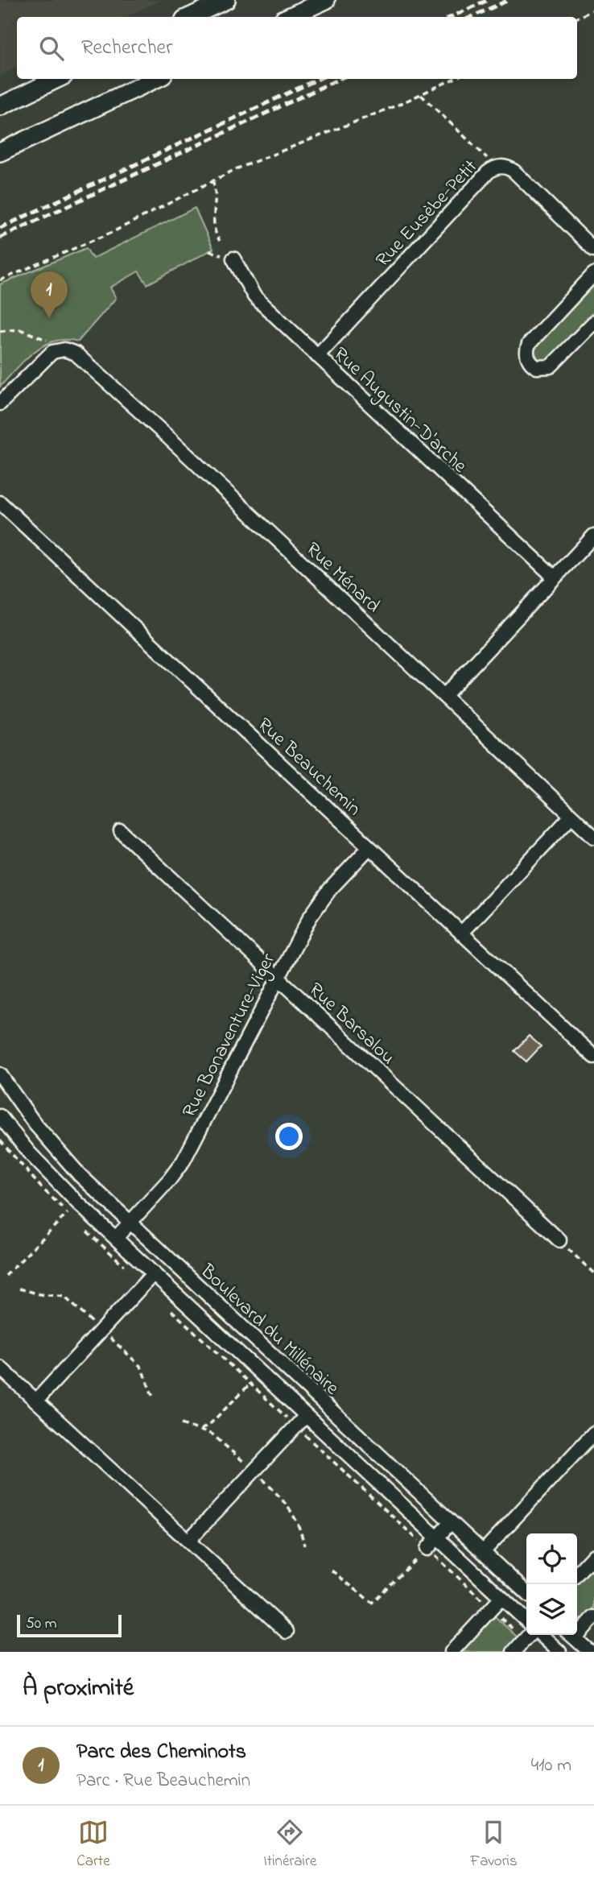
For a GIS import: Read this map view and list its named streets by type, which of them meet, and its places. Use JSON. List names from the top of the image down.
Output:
{
  "streets": {
    "street": [
      "Rue Eusèbe-Petit",
      "Rue Augustin-D'arche",
      "Rue Ménard",
      "Rue Beauchemin",
      "Rue Barsalou",
      "Rue Bonaventure-Viger",
      "Boulevard du Millénaire"
    ]
  },
  "crossings": [
    ["Rue Eusèbe-Petit", "Rue Augustin-D'arche"],
    ["Rue Beauchemin", "Rue Bonaventure-Viger"],
    ["Rue Barsalou", "Rue Bonaventure-Viger"],
    ["Rue Bonaventure-Viger", "Boulevard du Millénaire"]
  ],
  "scale_bar": "50 m",
  "page": {
    "search": "Rechercher",
    "pins": "1",
    "scale": "50 m",
    "heading": "À proximité",
    "list": [
      {
        "mark": "1",
        "name": "Parc des Cheminots",
        "note": "Parc · Rue Beauchemin",
        "value": "410 m"
      }
    ],
    "nav": ["Carte", "Itinéraire", "Favoris"]
  }
}
